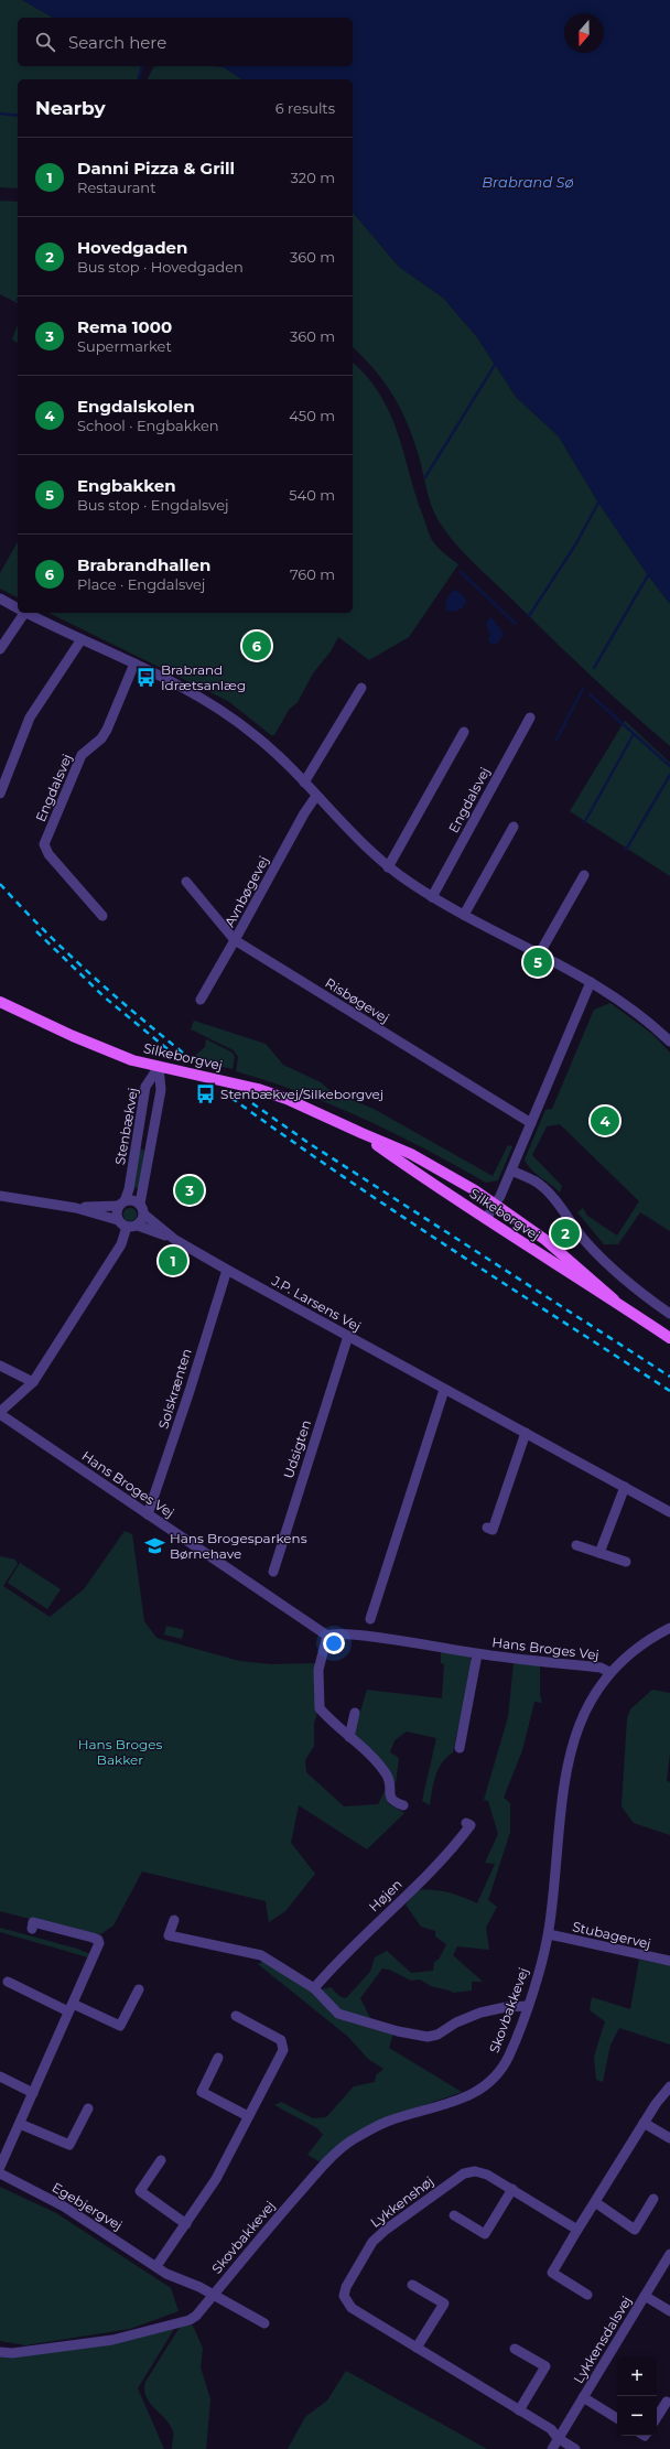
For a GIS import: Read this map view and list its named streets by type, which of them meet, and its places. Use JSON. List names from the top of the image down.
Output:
{
  "streets": {
    "main road": ["Silkeborgvej"],
    "street": [
      "Engdalsvej",
      "Avnbøgevej",
      "Risbøgevej",
      "Stenbækvej",
      "J.P. Larsens Vej",
      "Solskrænten",
      "Udsigten",
      "Hans Broges Vej",
      "Højen",
      "Stubagervej",
      "Skovbakkevej",
      "Lykkenshøj",
      "Egebjergvej",
      "Lykkensdalsvej"
    ]
  },
  "crossings": [
    ["Avnbøgevej", "Risbøgevej"],
    ["Silkeborgvej", "Stenbækvej"],
    ["Stenbækvej", "J.P. Larsens Vej"],
    ["J.P. Larsens Vej", "Solskrænten"],
    ["J.P. Larsens Vej", "Udsigten"],
    ["Solskrænten", "Hans Broges Vej"],
    ["Hans Broges Vej", "Skovbakkevej"],
    ["Stubagervej", "Skovbakkevej"],
    ["Skovbakkevej", "Egebjergvej"],
    ["Lykkenshøj", "Lykkensdalsvej"]
  ],
  "water": ["Brabrand Sø"],
  "parks": ["Hans Broges Bakker"],
  "places": {
    "bus stop": ["Brabrand Idrætsanlæg", "Stenbækvej/Silkeborgvej"],
    "school or university": ["Hans Brogesparkens Børnehave"]
  },
  "north": "bottom",
  "page": {
    "search": "Search here",
    "heading": ["Nearby", "6 results"],
    "list": [
      {
        "mark": "1",
        "name": "Danni Pizza & Grill",
        "note": "Restaurant",
        "value": "320 m"
      },
      {
        "mark": "2",
        "name": "Hovedgaden",
        "note": "Bus stop · Hovedgaden",
        "value": "360 m"
      },
      {
        "mark": "3",
        "name": "Rema 1000",
        "note": "Supermarket",
        "value": "360 m"
      },
      {
        "mark": "4",
        "name": "Engdalskolen",
        "note": "School · Engbakken",
        "value": "450 m"
      },
      {
        "mark": "5",
        "name": "Engbakken",
        "note": "Bus stop · Engdalsvej",
        "value": "540 m"
      },
      {
        "mark": "6",
        "name": "Brabrandhallen",
        "note": "Place · Engdalsvej",
        "value": "760 m"
      }
    ],
    "pins": [
      "6",
      "5",
      "4",
      "3",
      "2",
      "1"
    ],
    "map_buttons": ["+", "−"]
  }
}
